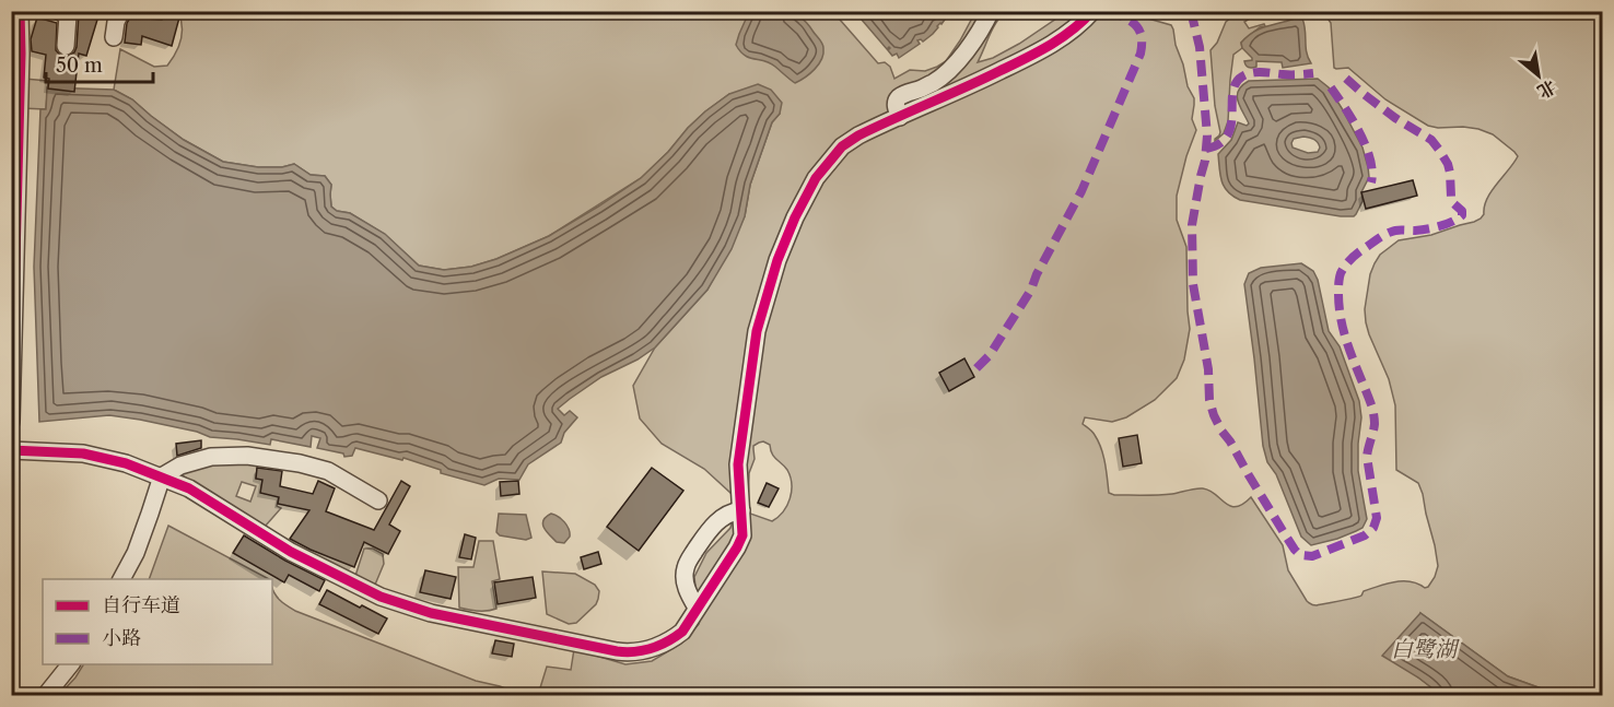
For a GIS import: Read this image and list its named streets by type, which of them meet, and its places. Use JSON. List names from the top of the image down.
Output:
{
  "water": ["白鹭湖"],
  "legend": ["自行车道", "小路"],
  "scale_bar": "50 m",
  "north": "bottom right"
}
